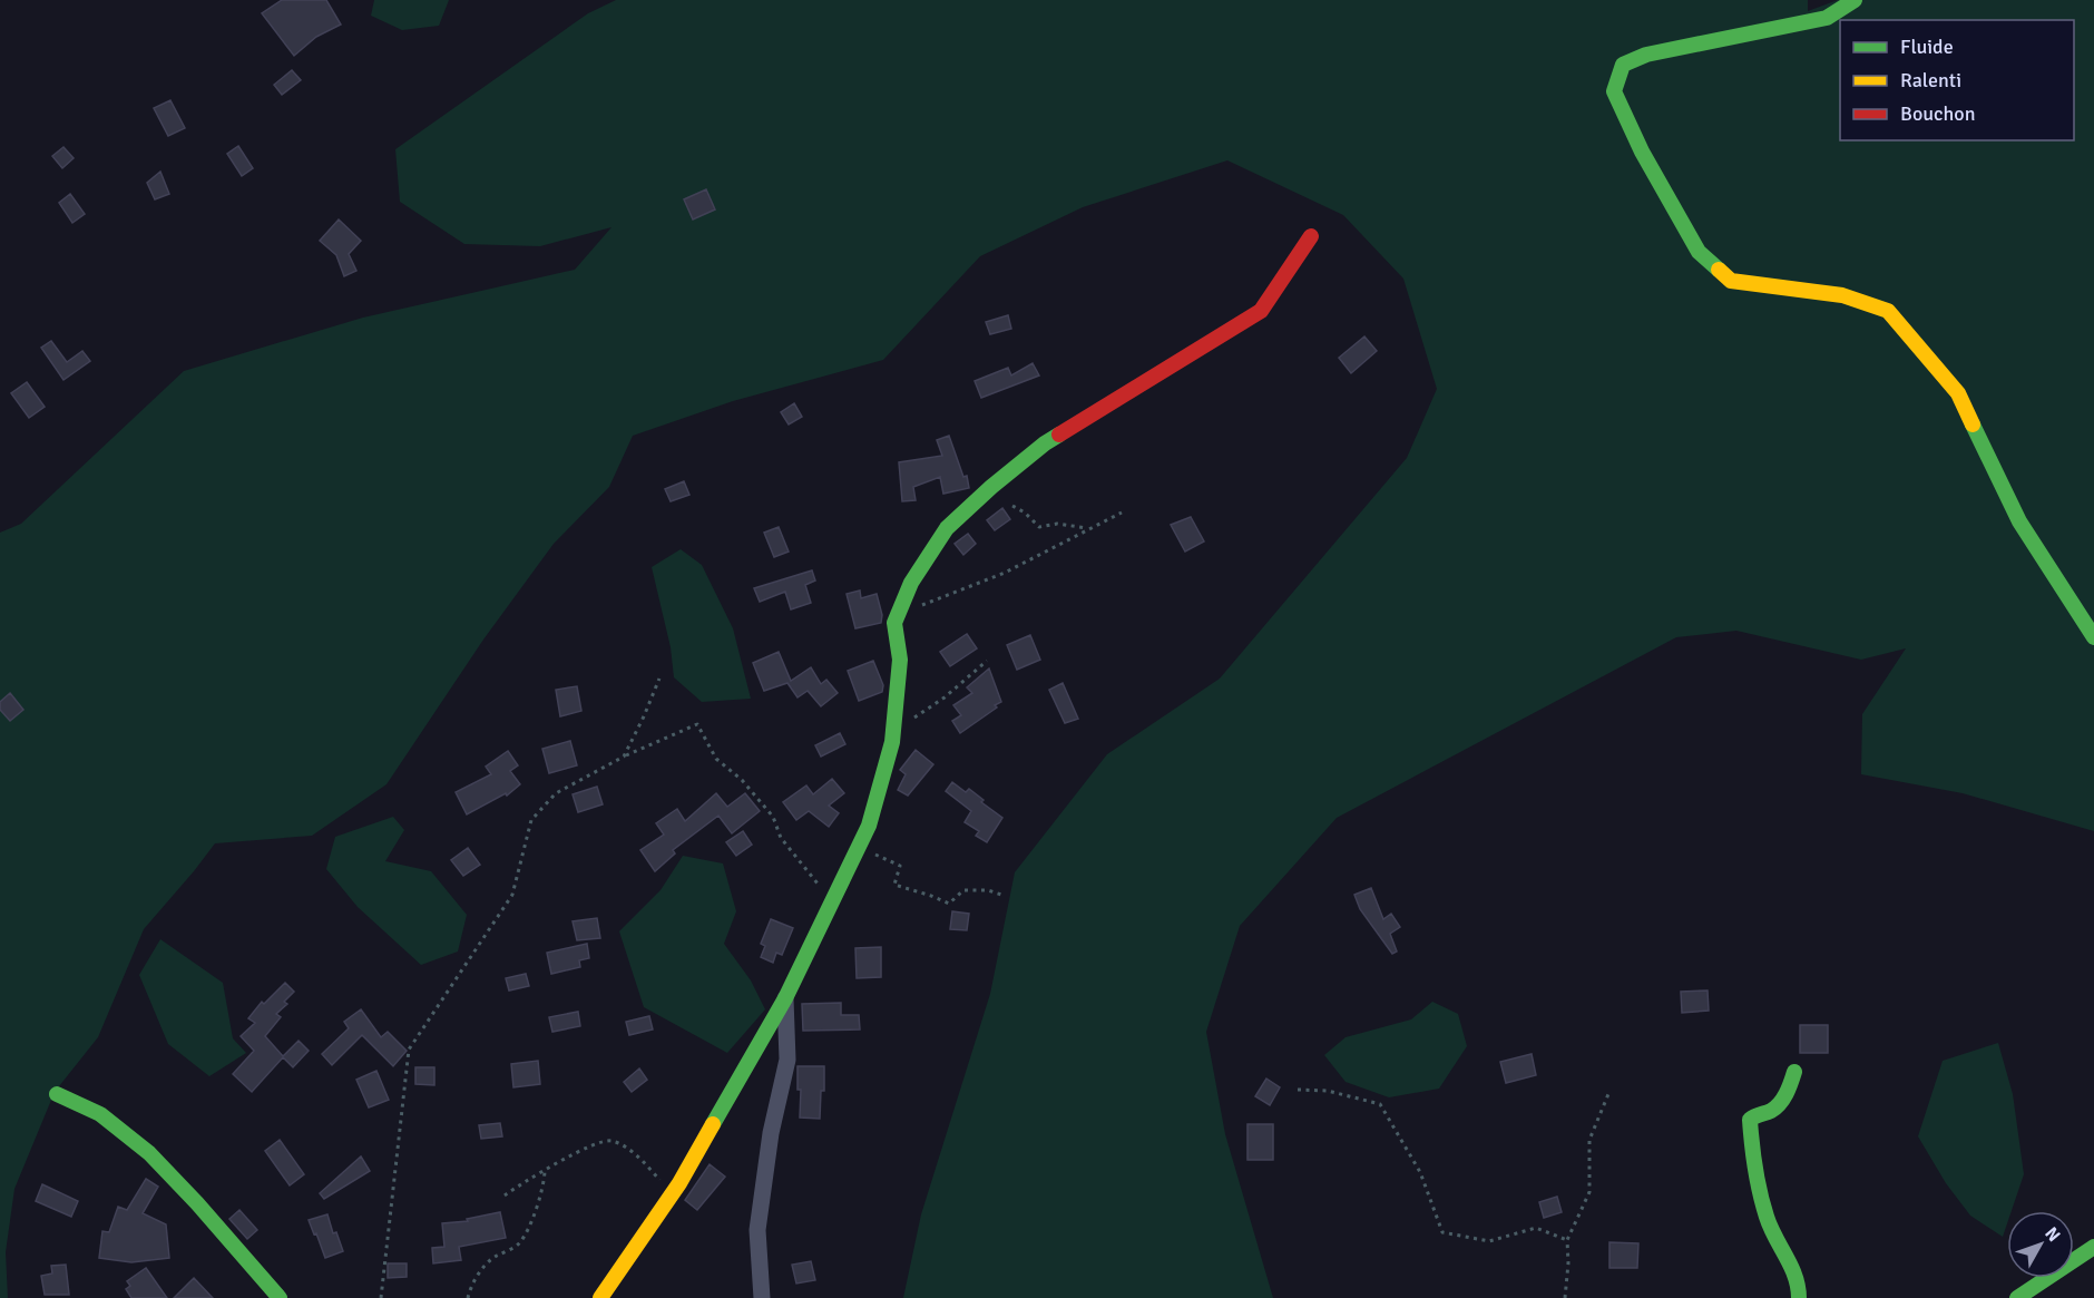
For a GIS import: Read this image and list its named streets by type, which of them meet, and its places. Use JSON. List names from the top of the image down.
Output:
{
  "legend": ["Fluide", "Ralenti", "Bouchon"],
  "north": "top right"
}
